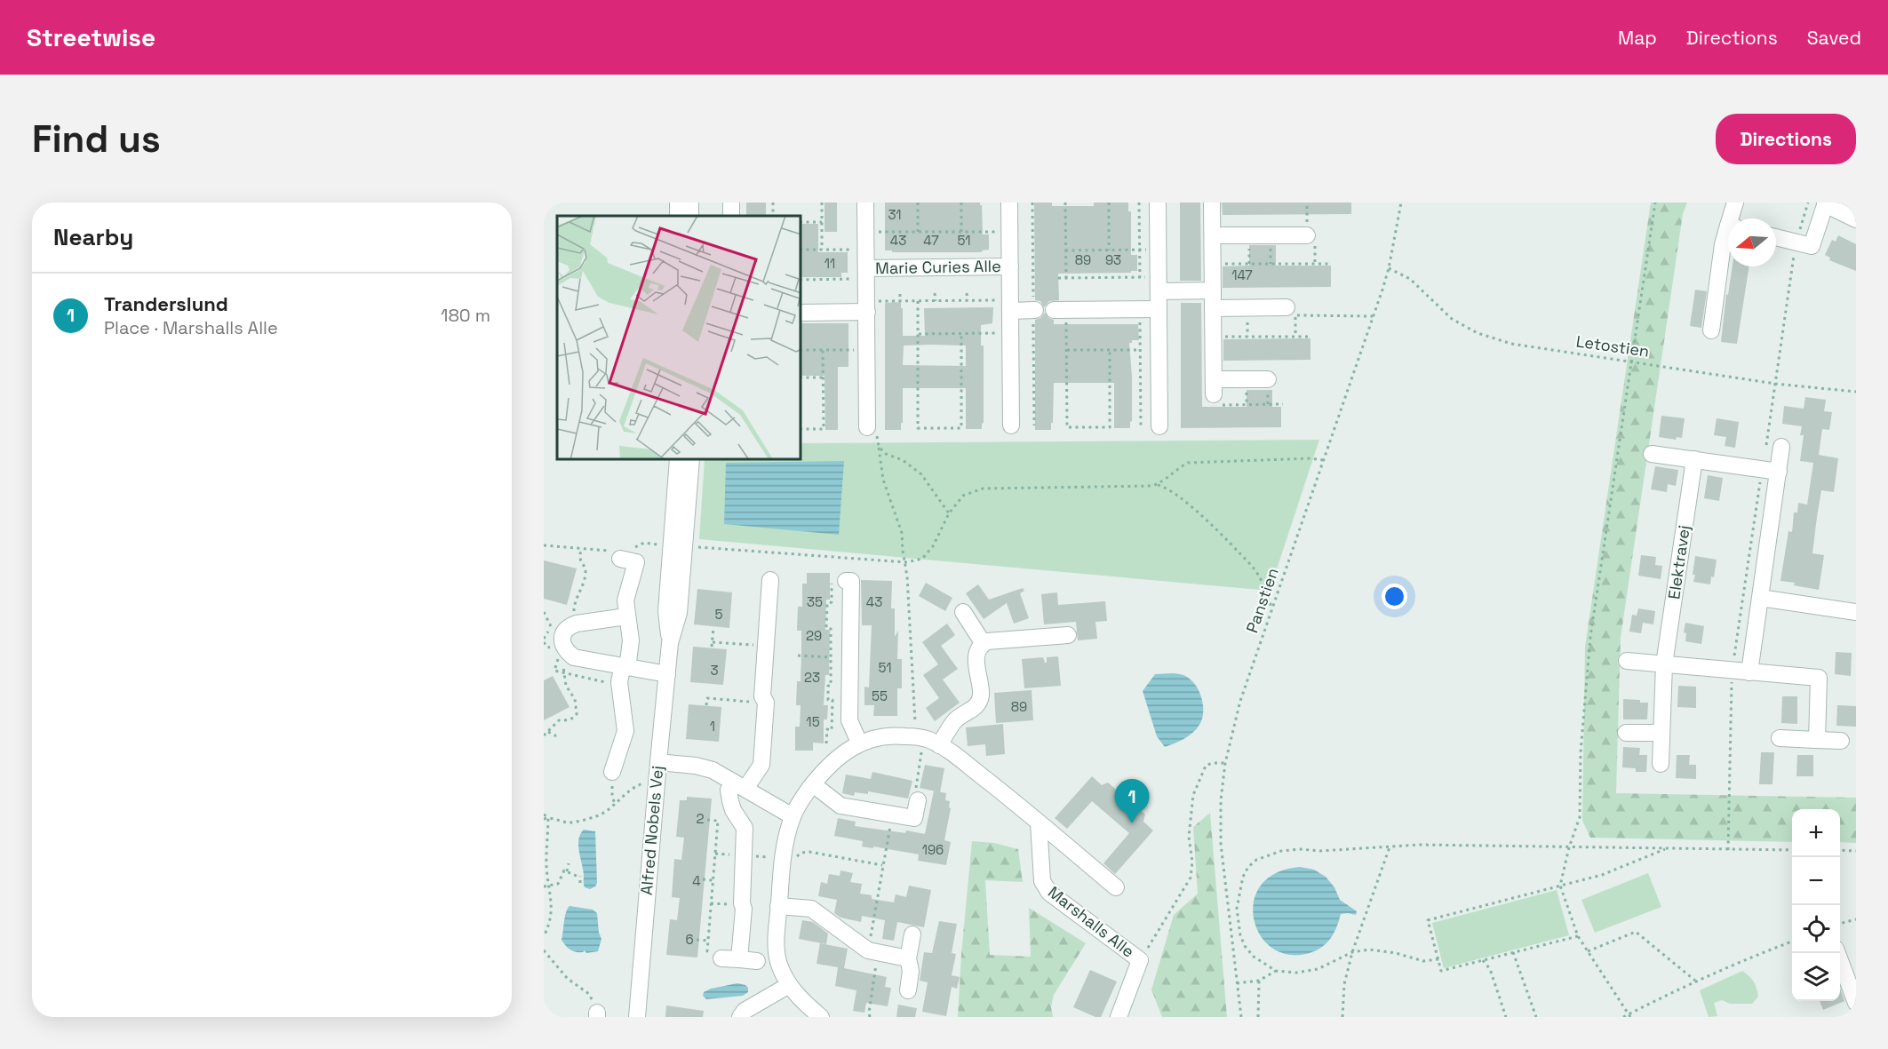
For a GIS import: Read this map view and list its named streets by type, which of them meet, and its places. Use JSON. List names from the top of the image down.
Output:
{
  "streets": {
    "street": [
      "Marie Curies Alle",
      "Elektravej",
      "Alfred Nobels Vej",
      "Marshalls Alle"
    ],
    "path": ["Letostien", "Panstien"]
  },
  "crossings": [
    ["Letostien", "Panstien"]
  ],
  "house_numbers": [
    "31",
    "43",
    "47",
    "51",
    "89",
    "93",
    "11",
    "147",
    "35",
    "43",
    "5",
    "29",
    "51",
    "3",
    "23",
    "55",
    "89",
    "15",
    "1",
    "2",
    "196",
    "4",
    "6"
  ],
  "north": "left",
  "page": {
    "header": "Streetwise",
    "nav": ["Map", "Directions", "Saved"],
    "buttons": "Directions",
    "title": "Find us",
    "heading": "Nearby",
    "list": [
      {
        "mark": "1",
        "name": "Tranderslund",
        "note": "Place · Marshalls Alle",
        "value": "180 m"
      }
    ],
    "pins": "1",
    "map_buttons": ["+", "−"]
  }
}
